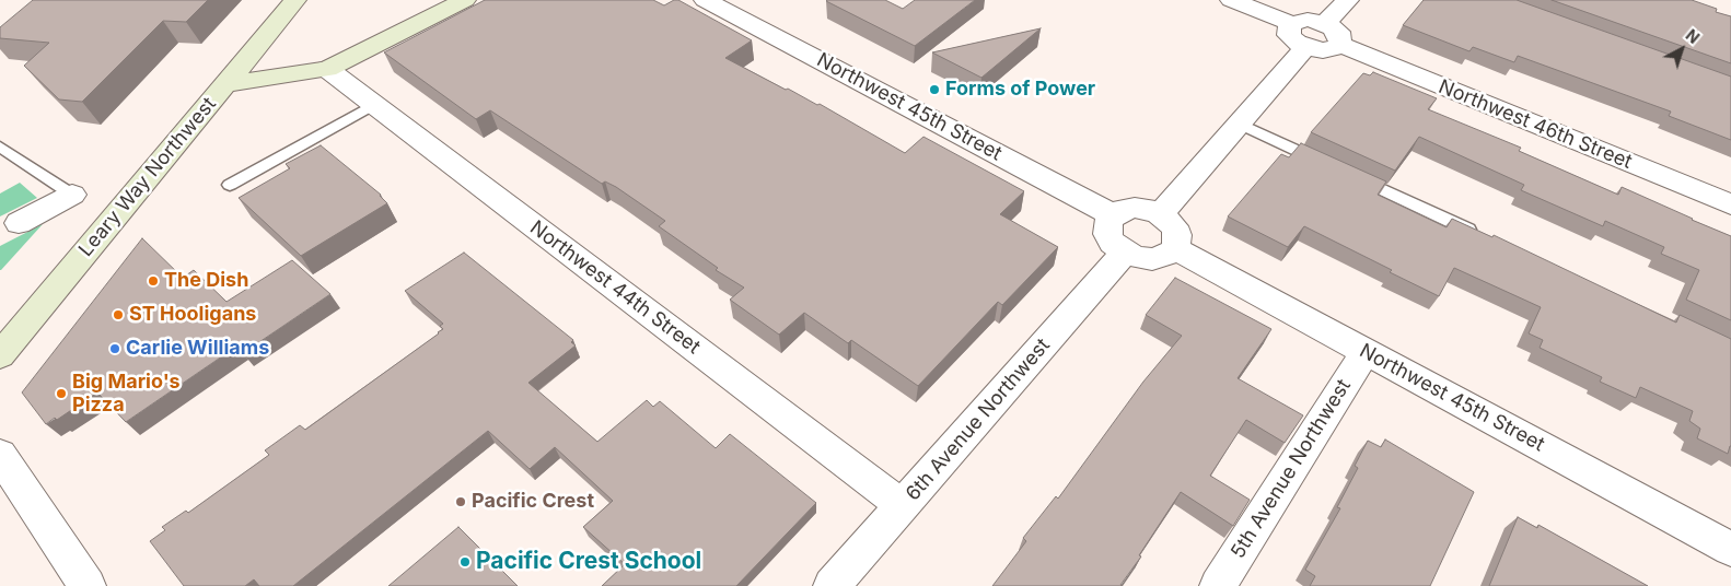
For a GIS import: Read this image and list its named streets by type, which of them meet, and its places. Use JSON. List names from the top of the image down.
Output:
{
  "streets": {
    "main road": ["Leary Way Northwest"],
    "street": [
      "Northwest 45th Street",
      "Northwest 46th Street",
      "Northwest 44th Street",
      "6th Avenue Northwest",
      "5th Avenue Northwest"
    ]
  },
  "crossings": [
    ["Northwest 45th Street", "6th Avenue Northwest"],
    ["Northwest 45th Street", "5th Avenue Northwest"],
    ["Northwest 44th Street", "6th Avenue Northwest"]
  ],
  "places": [
    "Forms of Power",
    "The Dish",
    "ST Hooligans",
    "Carlie Williams",
    "Big Mario's Pizza",
    "Pacific Crest",
    "Pacific Crest School"
  ],
  "north": "top right"
}
